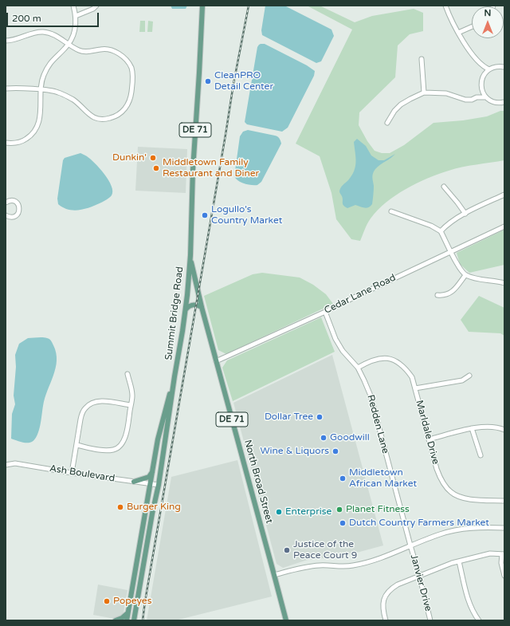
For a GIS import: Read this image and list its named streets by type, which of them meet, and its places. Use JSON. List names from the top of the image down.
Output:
{
  "streets": {
    "main road": ["DE 71", "Summit Bridge Road", "North Broad Street"],
    "street": [
      "Cedar Lane Road",
      "Redden Lane",
      "Marldale Drive",
      "Ash Boulevard",
      "Janvier Drive"
    ]
  },
  "crossings": [
    ["Cedar Lane Road", "Redden Lane"],
    ["Cedar Lane Road", "North Broad Street"],
    ["Summit Bridge Road", "Ash Boulevard"],
    ["Summit Bridge Road", "North Broad Street"],
    ["Redden Lane", "Marldale Drive"],
    ["Redden Lane", "Janvier Drive"]
  ],
  "places": [
    "CleanPRO Detail Center",
    "Dunkin'",
    "Middletown Family Restaurant and Diner",
    "Logullo's Country Market",
    "Dollar Tree",
    "Goodwill",
    "Wine & Liquors",
    "Middletown African Market",
    "Burger King",
    "Planet Fitness",
    "Enterprise",
    "Dutch Country Farmers Market",
    "Justice of the Peace Court 9",
    "Popeyes"
  ],
  "scale_bar": "200 m",
  "north": "top"
}
